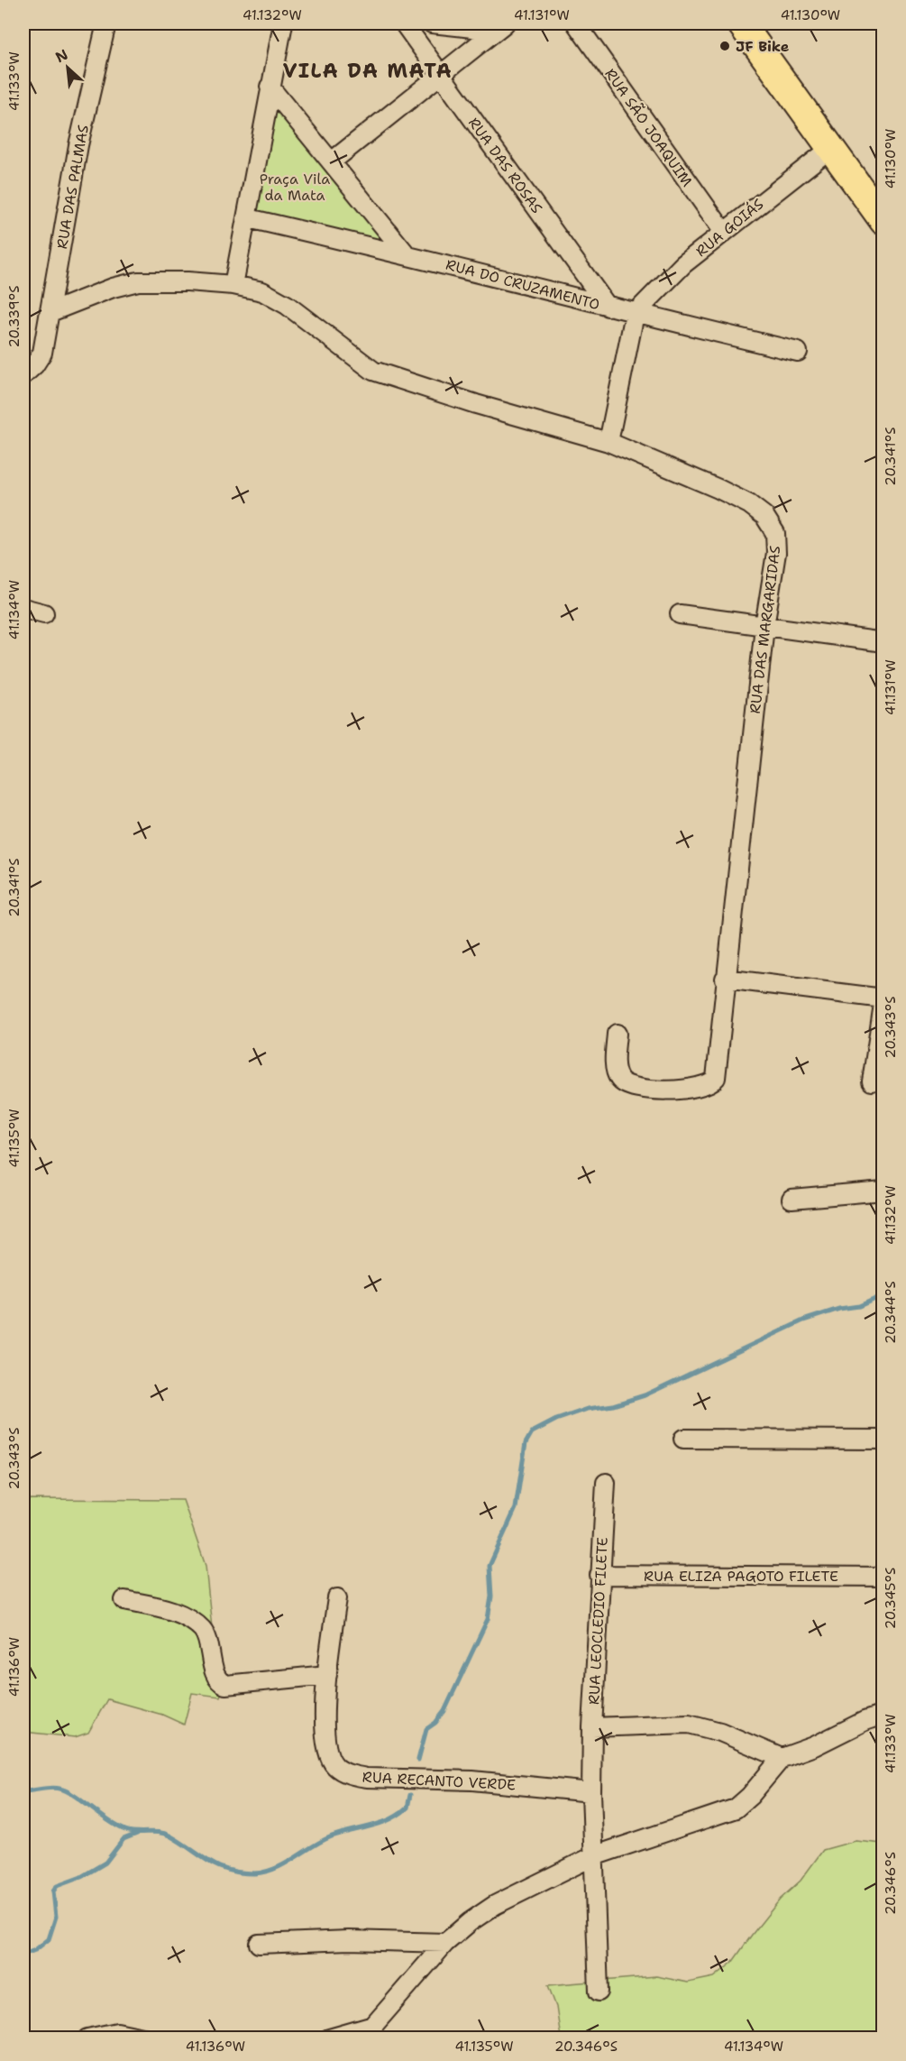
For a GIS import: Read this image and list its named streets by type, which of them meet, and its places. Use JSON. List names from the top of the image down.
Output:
{
  "streets": {
    "street": [
      "RUA SÃO JOAQUIM",
      "RUA DAS ROSAS",
      "RUA DAS PALMAS",
      "RUA GOIÁS",
      "RUA DO CRUZAMENTO",
      "RUA DAS MARGARIDAS",
      "RUA ELIZA PAGOTO FILETE",
      "RUA LEOCLEDIO FILETE",
      "RUA RECANTO VERDE"
    ]
  },
  "crossings": [
    ["RUA SÃO JOAQUIM", "RUA GOIÁS"],
    ["RUA DAS ROSAS", "RUA DO CRUZAMENTO"],
    ["RUA DAS PALMAS", "RUA DAS MARGARIDAS"],
    ["RUA GOIÁS", "RUA DO CRUZAMENTO"],
    ["RUA ELIZA PAGOTO FILETE", "RUA LEOCLEDIO FILETE"],
    ["RUA LEOCLEDIO FILETE", "RUA RECANTO VERDE"]
  ],
  "districts": ["VILA DA MATA"],
  "parks": ["Praça Vila da Mata"],
  "places": ["JF Bike"],
  "north": "top left",
  "coordinates": [
    "41.132°W",
    "41.131°W",
    "41.130°W",
    "41.133°W",
    "20.339°S",
    "20.341°S",
    "41.134°W",
    "20.343°S",
    "41.135°W",
    "20.344°S",
    "20.345°S",
    "41.136°W",
    "20.346°S"
  ]
}
